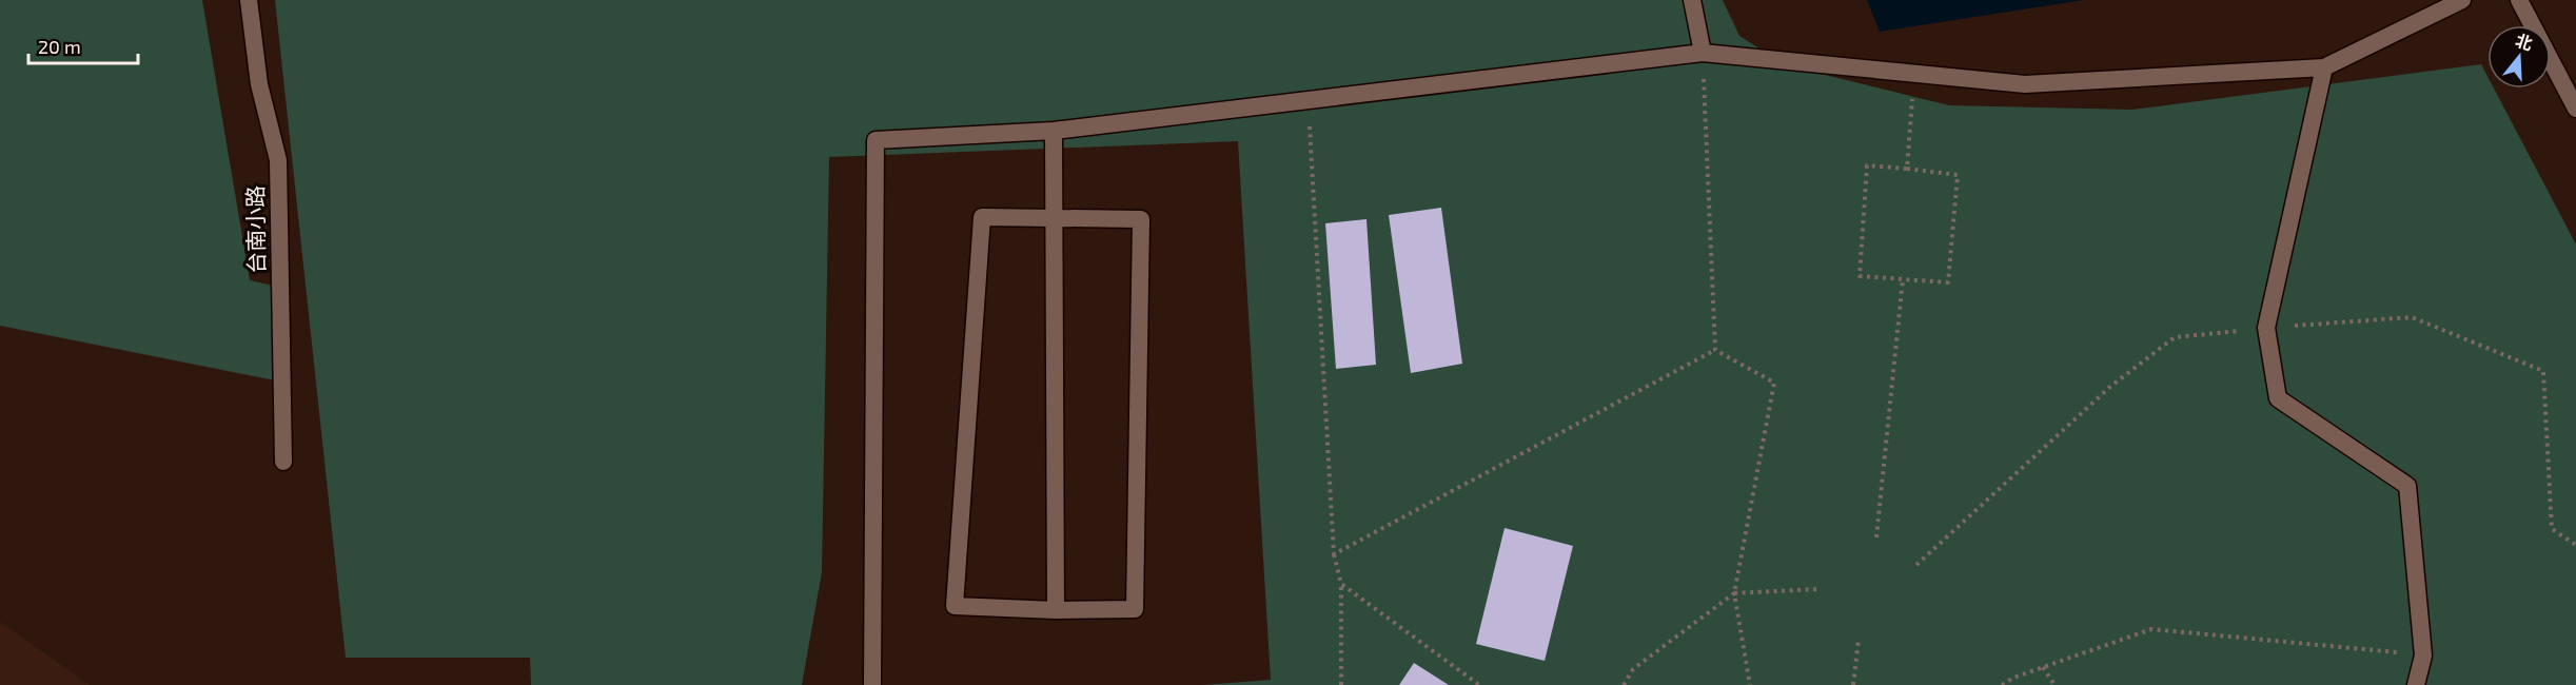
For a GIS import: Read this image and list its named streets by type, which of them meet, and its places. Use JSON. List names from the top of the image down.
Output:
{
  "streets": {
    "street": ["台南小路"]
  },
  "scale_bar": "20 m",
  "north": "top"
}
